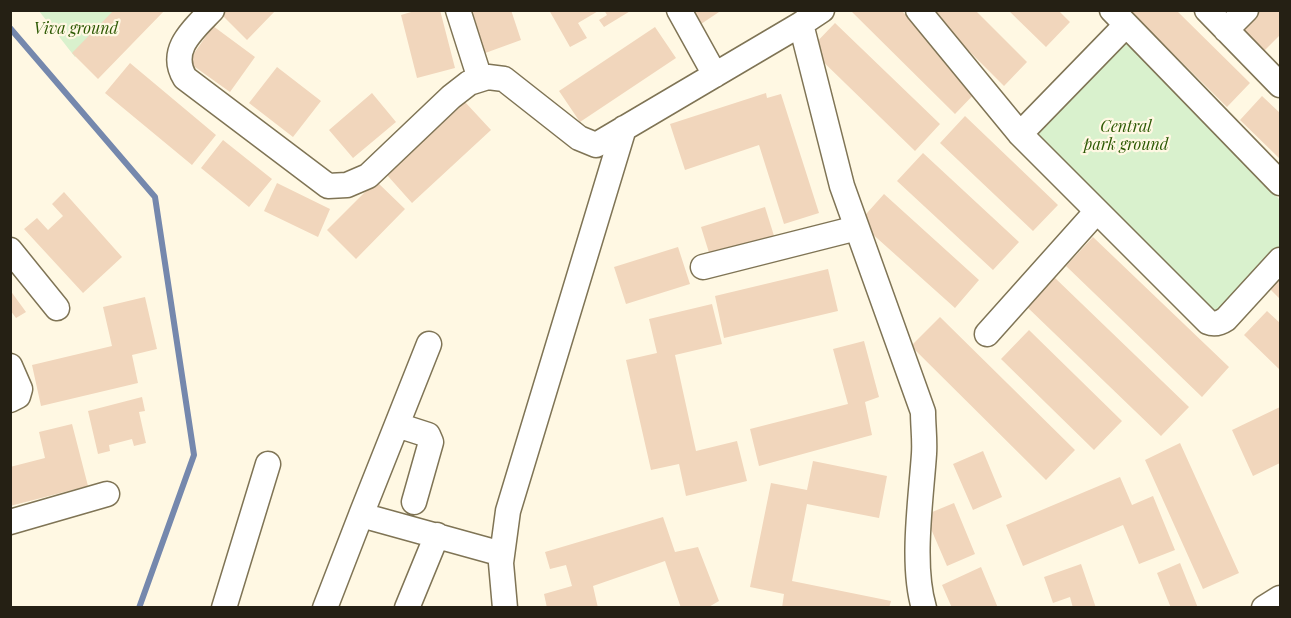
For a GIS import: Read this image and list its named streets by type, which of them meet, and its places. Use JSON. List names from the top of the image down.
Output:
{
  "parks": ["Viva ground", "Central park ground"]
}
